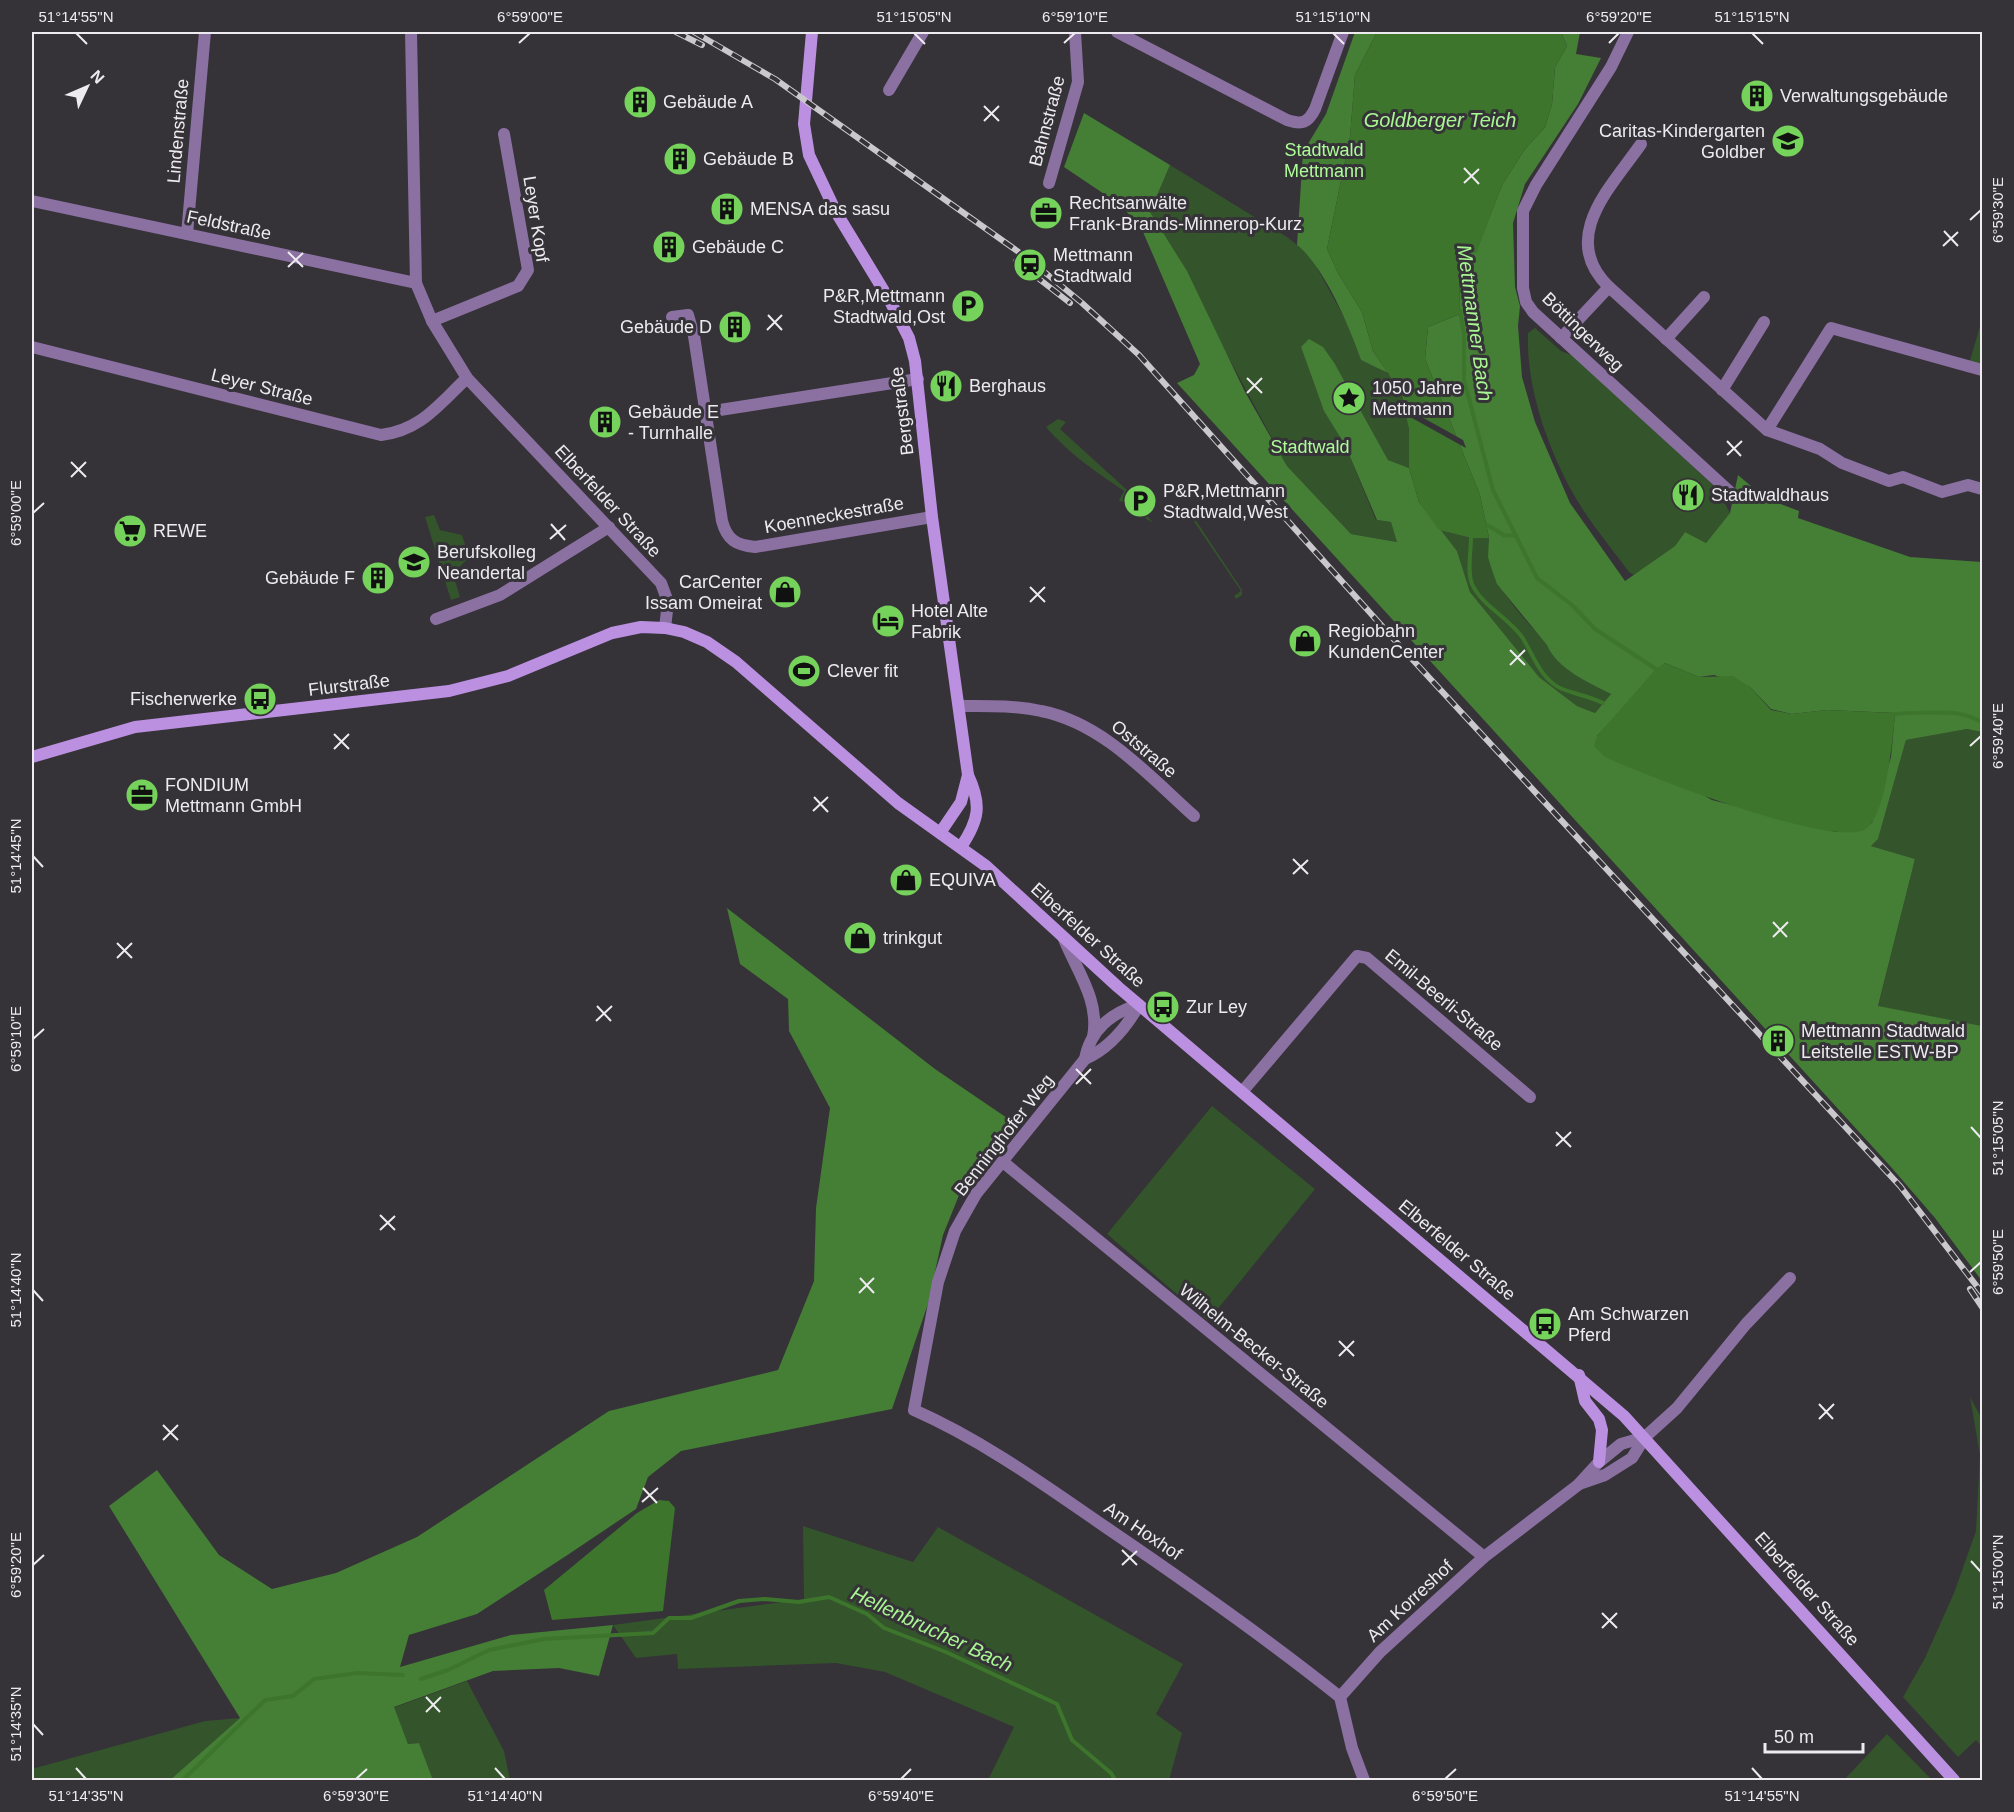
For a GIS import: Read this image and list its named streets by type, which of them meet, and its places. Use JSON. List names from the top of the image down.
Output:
{
  "streets": {
    "main road": ["Bergstraße", "Elberfelder Straße", "Flurstraße"],
    "street": [
      "Bahnstraße",
      "Lindenstraße",
      "Leyer Kopf",
      "Feldstraße",
      "Böttingerweg",
      "Leyer Straße",
      "Koenneckestraße",
      "Oststraße",
      "Emil-Beerli-Straße",
      "Benninghofer Weg",
      "Wilhelm-Becker-Straße",
      "Am Hoxhof",
      "Am Korreshof"
    ]
  },
  "crossings": [
    ["Lindenstraße", "Feldstraße"],
    ["Leyer Kopf", "Elberfelder Straße"],
    ["Feldstraße", "Elberfelder Straße"],
    ["Leyer Straße", "Elberfelder Straße"],
    ["Bergstraße", "Elberfelder Straße"],
    ["Bergstraße", "Koenneckestraße"],
    ["Bergstraße", "Oststraße"],
    ["Elberfelder Straße", "Flurstraße"],
    ["Elberfelder Straße", "Emil-Beerli-Straße"],
    ["Elberfelder Straße", "Benninghofer Weg"],
    ["Elberfelder Straße", "Am Korreshof"],
    ["Benninghofer Weg", "Wilhelm-Becker-Straße"],
    ["Benninghofer Weg", "Am Hoxhof"],
    ["Wilhelm-Becker-Straße", "Am Korreshof"],
    ["Am Hoxhof", "Am Korreshof"]
  ],
  "water": ["Goldberger Teich", "Mettmanner Bach", "Hellenbrucher Bach"],
  "parks": ["Stadtwald Mettmann", "Stadtwald"],
  "places": {
    "building": [
      "Verwaltungsgebäude",
      "Gebäude A",
      "Gebäude B",
      "MENSA das sasu",
      "Gebäude C",
      "Gebäude D",
      "Gebäude E - Turnhalle",
      "Gebäude F",
      "Mettmann Stadtwald Leitstelle ESTW-BP"
    ],
    "school or university": ["Caritas-Kindergarten Goldber", "Berufskolleg Neandertal"],
    "office": ["Rechtsanwälte Frank-Brands-Minnerop-Kurz", "FONDIUM Mettmann GmbH"],
    "station": ["Mettmann Stadtwald"],
    "parking": ["P&R,Mettmann Stadtwald,Ost", "P&R,Mettmann Stadtwald,West"],
    "restaurant": ["Berghaus", "Stadtwaldhaus"],
    "place": ["1050 Jahre Mettmann"],
    "supermarket": ["REWE"],
    "shop": [
      "CarCenter Issam Omeirat",
      "Regiobahn KundenCenter",
      "EQUIVA",
      "trinkgut"
    ],
    "hotel": ["Hotel Alte Fabrik"],
    "sports": ["Clever fit"],
    "bus stop": ["Fischerwerke", "Zur Ley", "Am Schwarzen Pferd"]
  },
  "scale_bar": "50 m",
  "north": "top right",
  "coordinates": [
    "51°14'55\"N",
    "6°59'00\"E",
    "51°15'05\"N",
    "6°59'10\"E",
    "51°15'10\"N",
    "6°59'20\"E",
    "51°15'15\"N",
    "6°59'30\"E",
    "6°59'40\"E",
    "51°14'45\"N",
    "6°59'50\"E",
    "51°14'40\"N",
    "51°15'00\"N",
    "51°14'35\"N"
  ]
}
